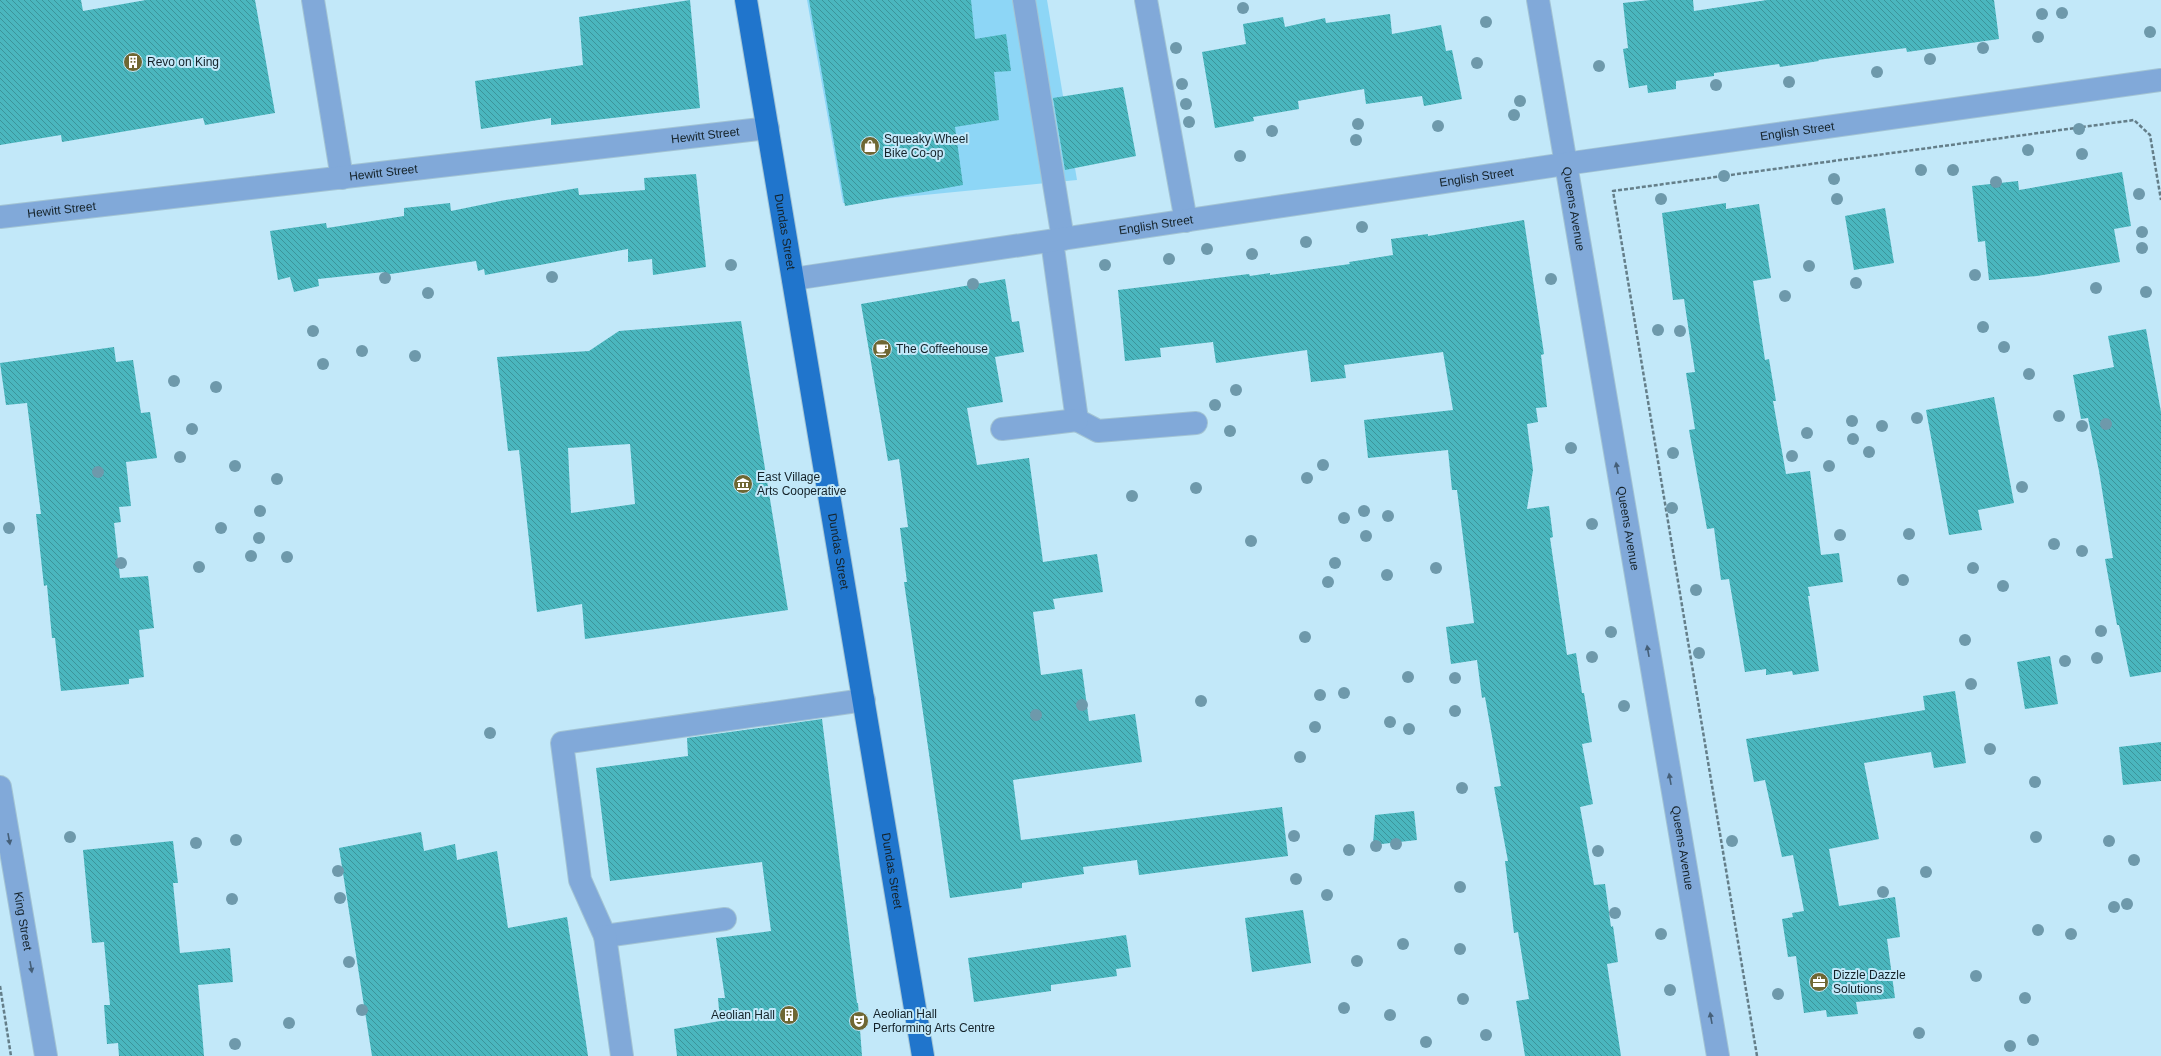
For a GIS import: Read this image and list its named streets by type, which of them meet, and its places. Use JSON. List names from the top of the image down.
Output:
{
  "streets": {
    "main road": ["Dundas Street"],
    "street": [
      "English Street",
      "Hewitt Street",
      "Queens Avenue",
      "King Street"
    ]
  },
  "crossings": [
    ["English Street", "Queens Avenue"],
    ["English Street", "Dundas Street"],
    ["Hewitt Street", "Dundas Street"]
  ],
  "one_way": ["Queens Avenue", "King Street"],
  "places": {
    "building": ["Revo on King", "Aeolian Hall"],
    "shop": ["Squeaky Wheel Bike Co-op"],
    "cafe": ["The Coffeehouse"],
    "museum": ["East Village Arts Cooperative"],
    "office": ["Dizzle Dazzle Solutions"],
    "theatre": ["Aeolian Hall Performing Arts Centre"]
  }
}
